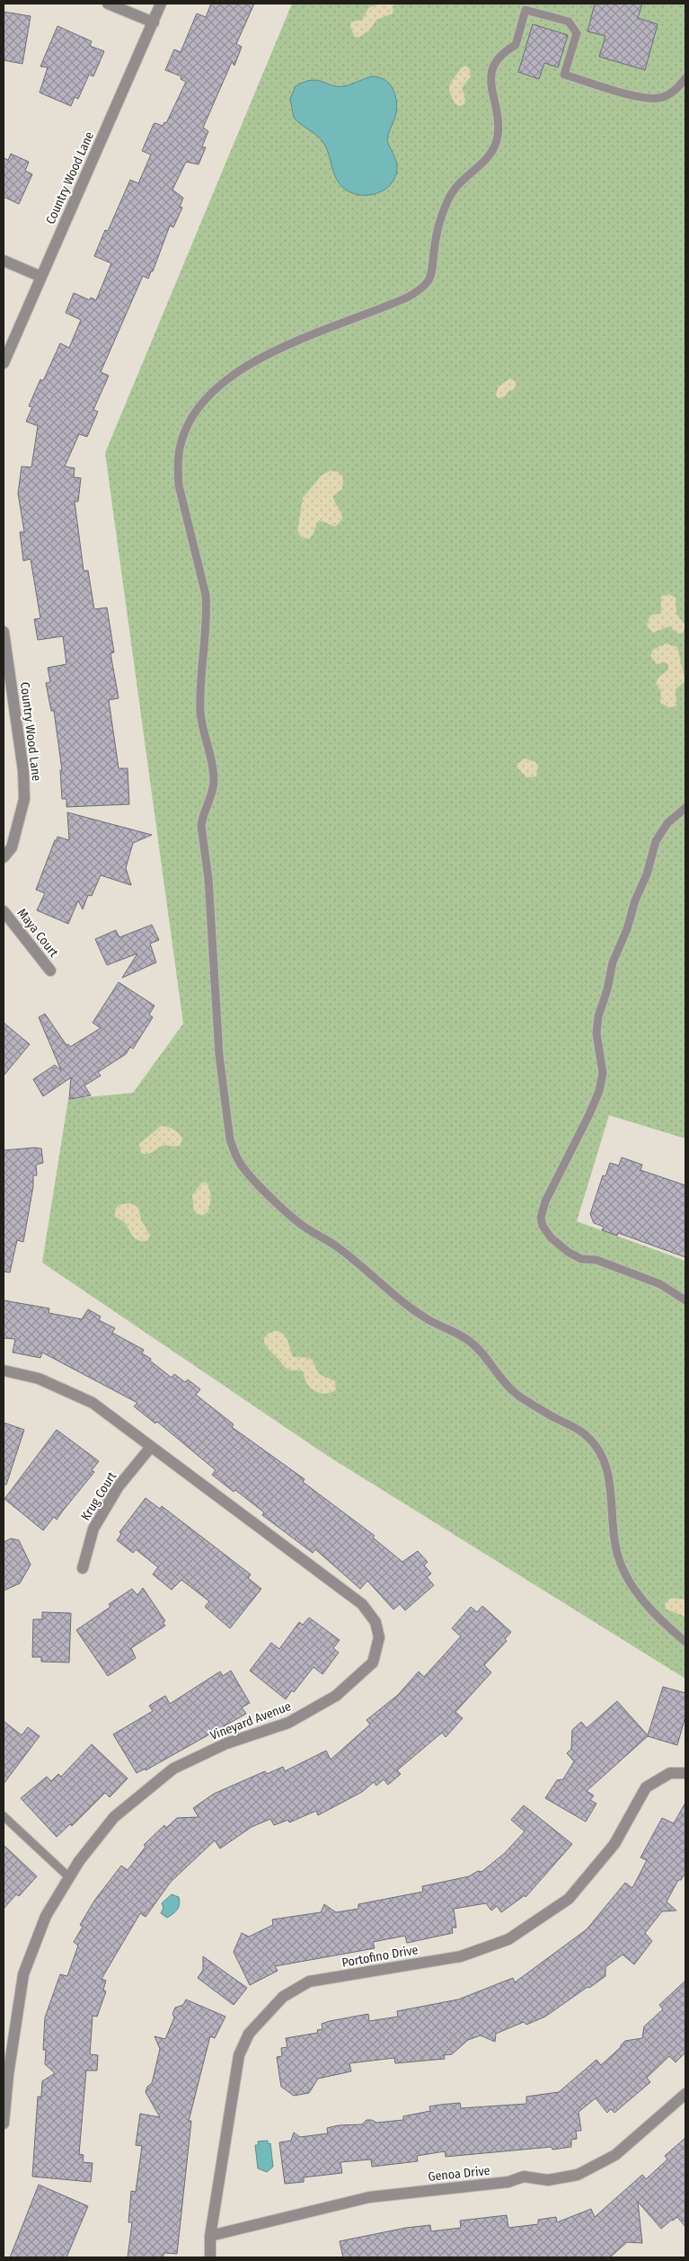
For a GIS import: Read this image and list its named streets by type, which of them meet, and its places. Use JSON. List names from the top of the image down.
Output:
{
  "streets": {
    "street": [
      "Country Wood Lane",
      "Maya Court",
      "Krug Court",
      "Vineyard Avenue",
      "Portofino Drive",
      "Genoa Drive"
    ]
  },
  "crossings": [
    ["Krug Court", "Vineyard Avenue"],
    ["Portofino Drive", "Genoa Drive"]
  ]
}
